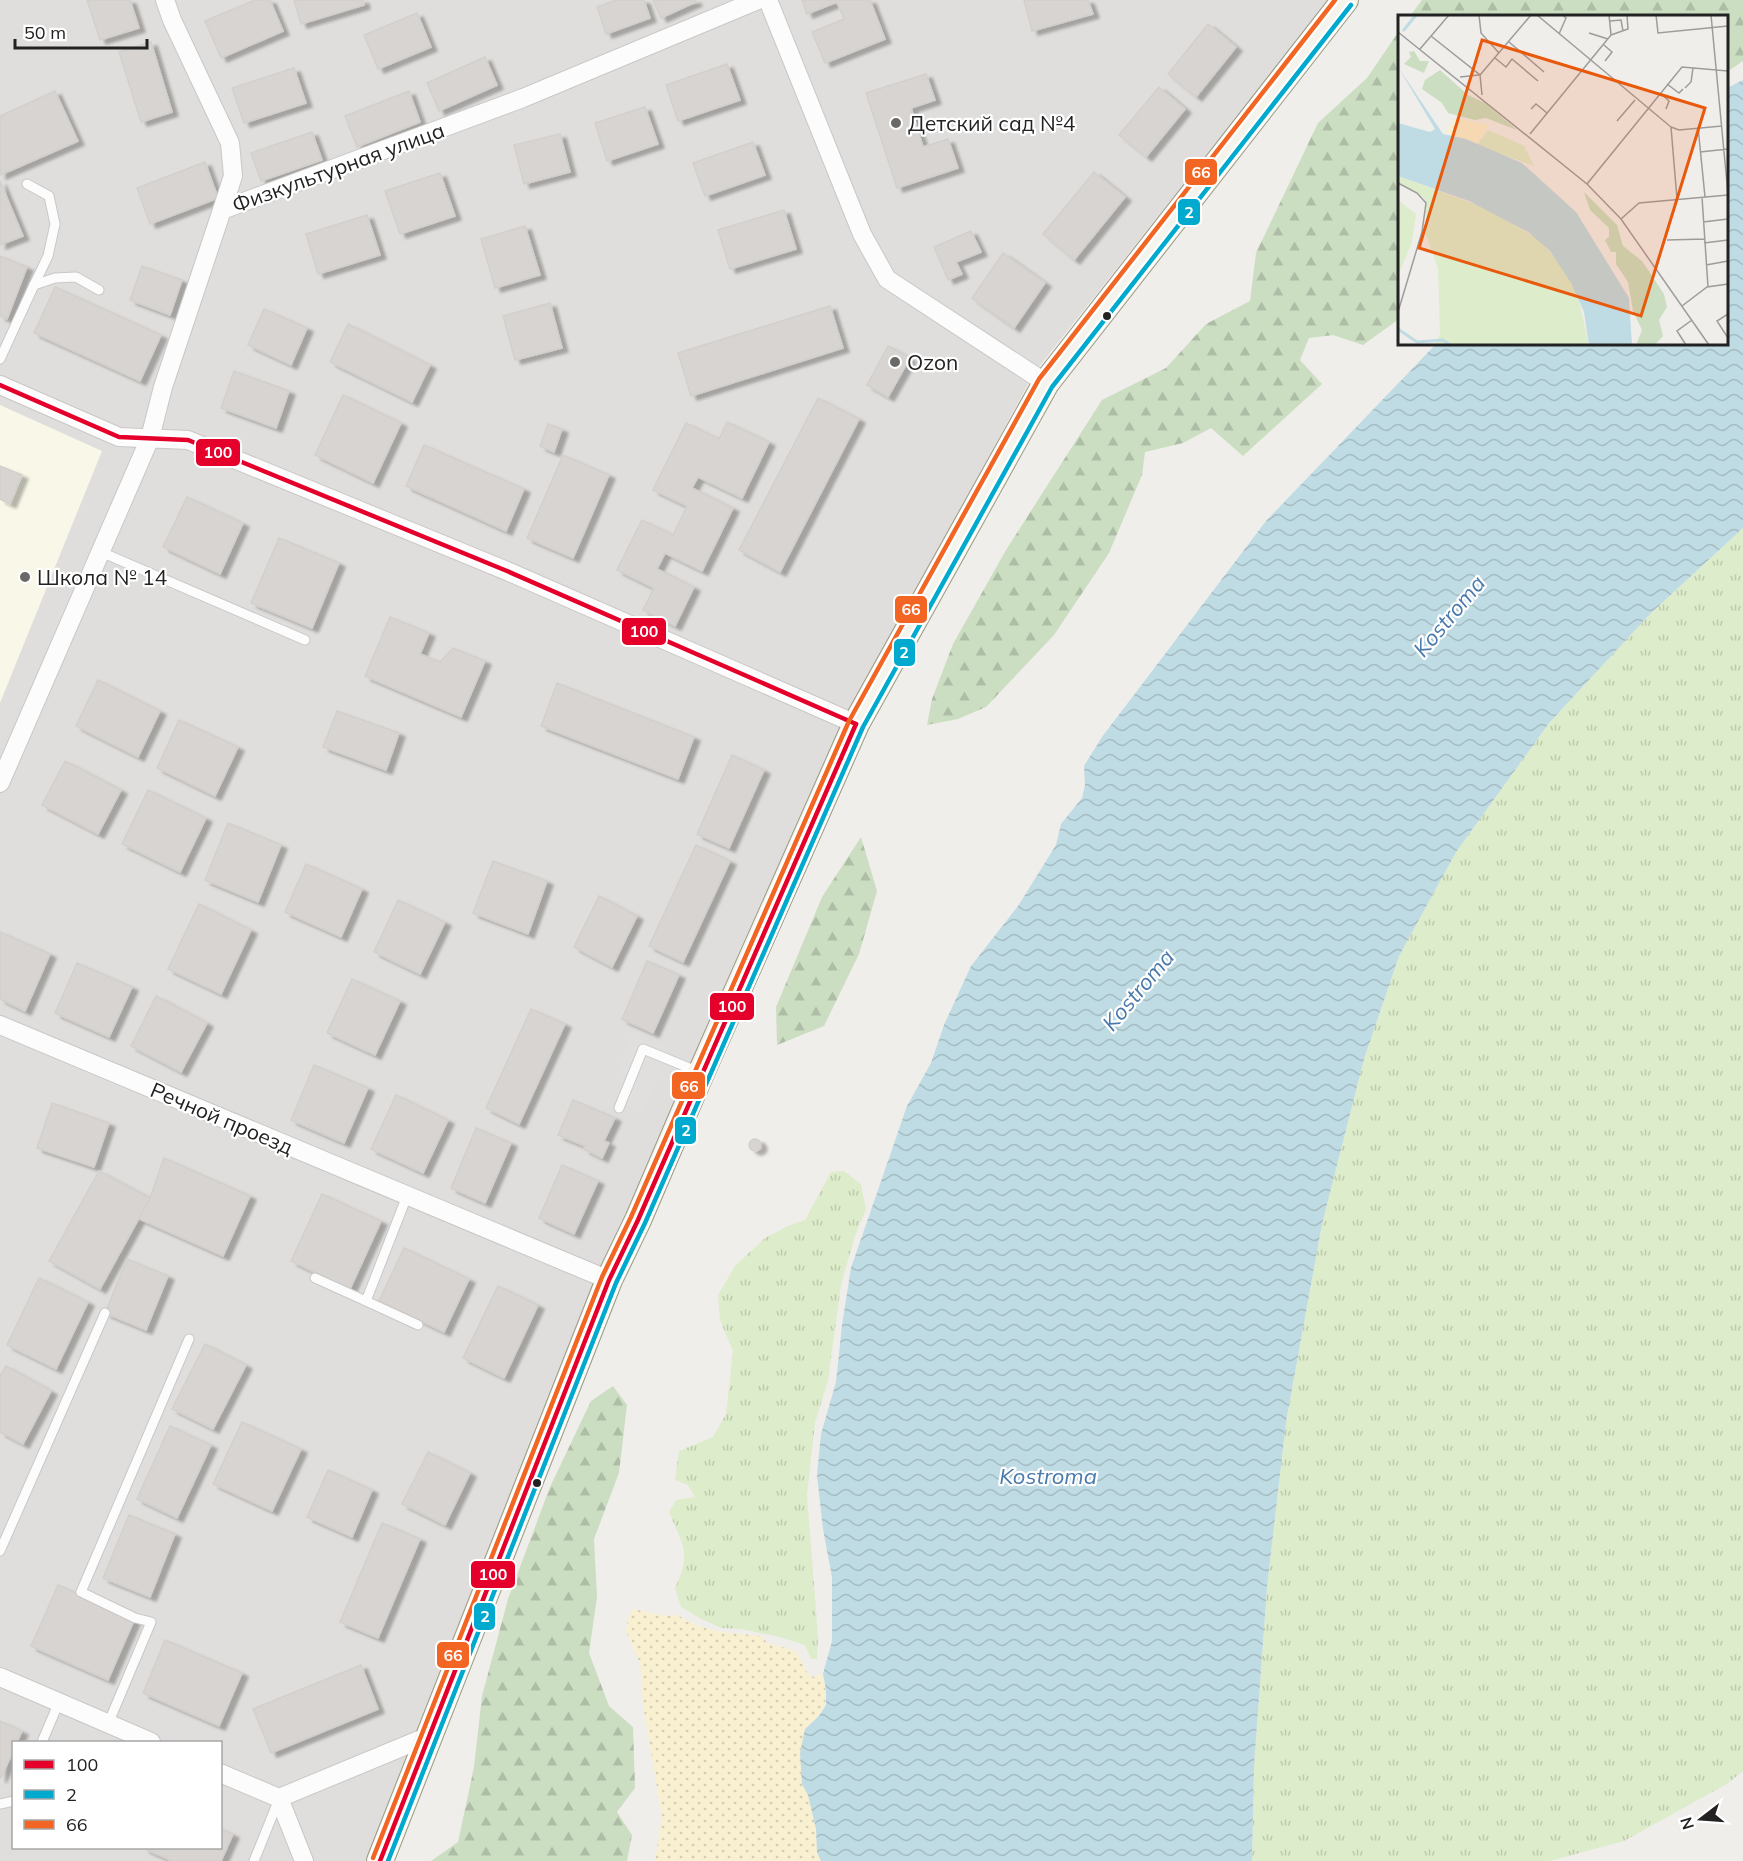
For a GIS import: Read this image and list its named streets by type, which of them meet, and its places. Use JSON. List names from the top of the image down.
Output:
{
  "streets": {
    "street": ["Физкультурная улица", "Речной проезд"]
  },
  "water": ["Kostroma"],
  "places": ["Детский сад №4", "Ozon", "Школа № 14"],
  "lines": ["transit line 66", "transit line 2", "transit line 100"],
  "legend": ["100", "2", "66"],
  "scale_bar": "50 m",
  "north": "left"
}
